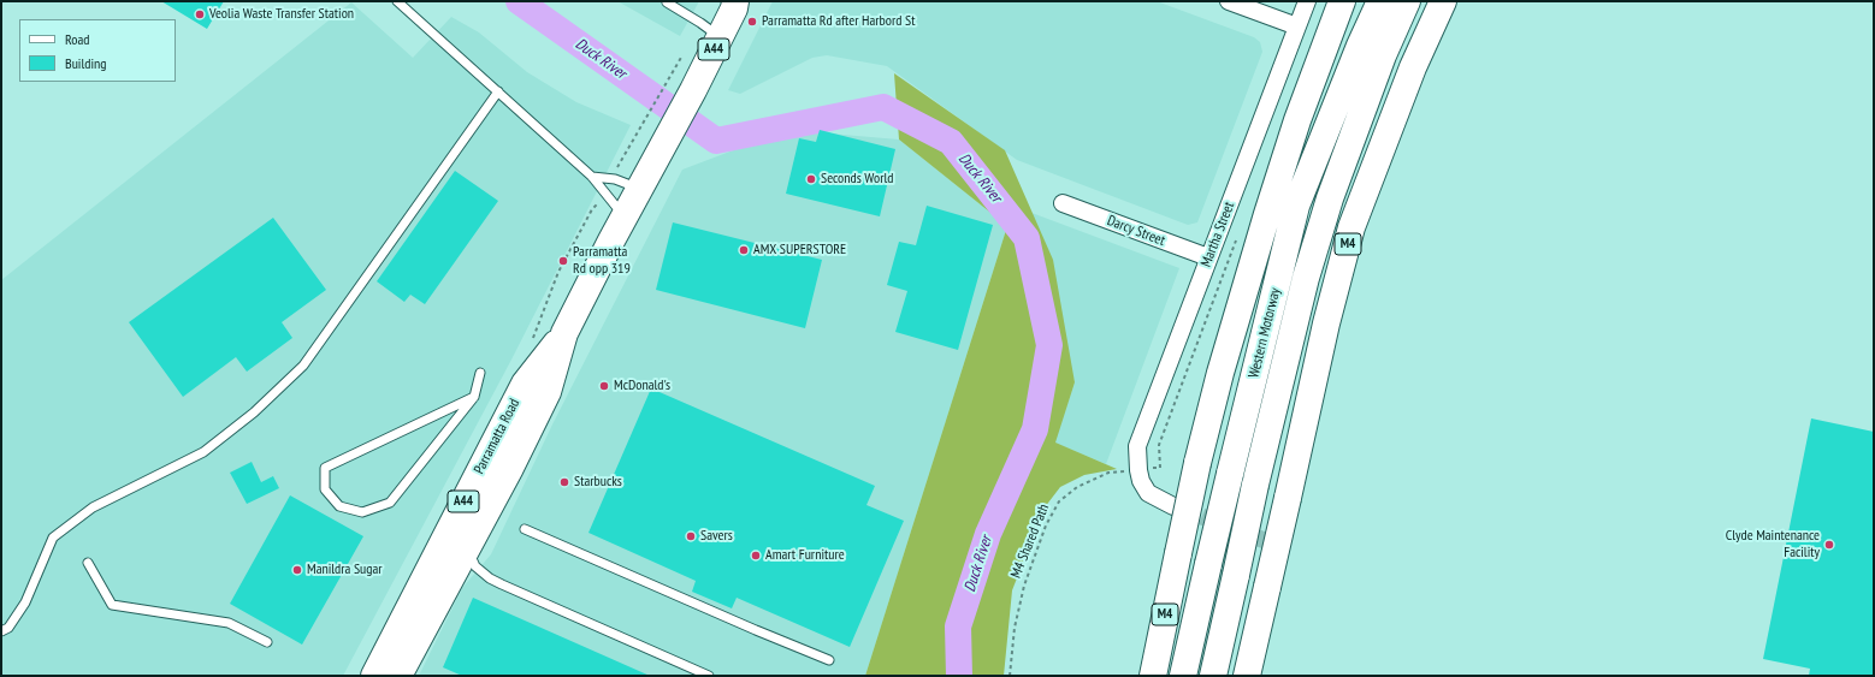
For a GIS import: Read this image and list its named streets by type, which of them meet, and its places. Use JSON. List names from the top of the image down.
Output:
{
  "streets": {
    "highway": [
      "A44",
      "M4",
      "Western Motorway",
      "Parramatta Road"
    ],
    "street": ["Darcy Street", "Martha Street"],
    "path": ["M4 Shared Path"]
  },
  "crossings": [
    ["Darcy Street", "Martha Street"],
    ["Martha Street", "M4 Shared Path"]
  ],
  "water": ["Duck River"],
  "places": [
    "Veolia Waste Transfer Station",
    "Parramatta Rd after Harbord St",
    "Seconds World",
    "AMX SUPERSTORE",
    "Parramatta Rd opp 319",
    "McDonald's",
    "Starbucks",
    "Savers",
    "Clyde Maintenance Facility",
    "Amart Furniture",
    "Manildra Sugar"
  ],
  "legend": ["Road", "Building"]
}
